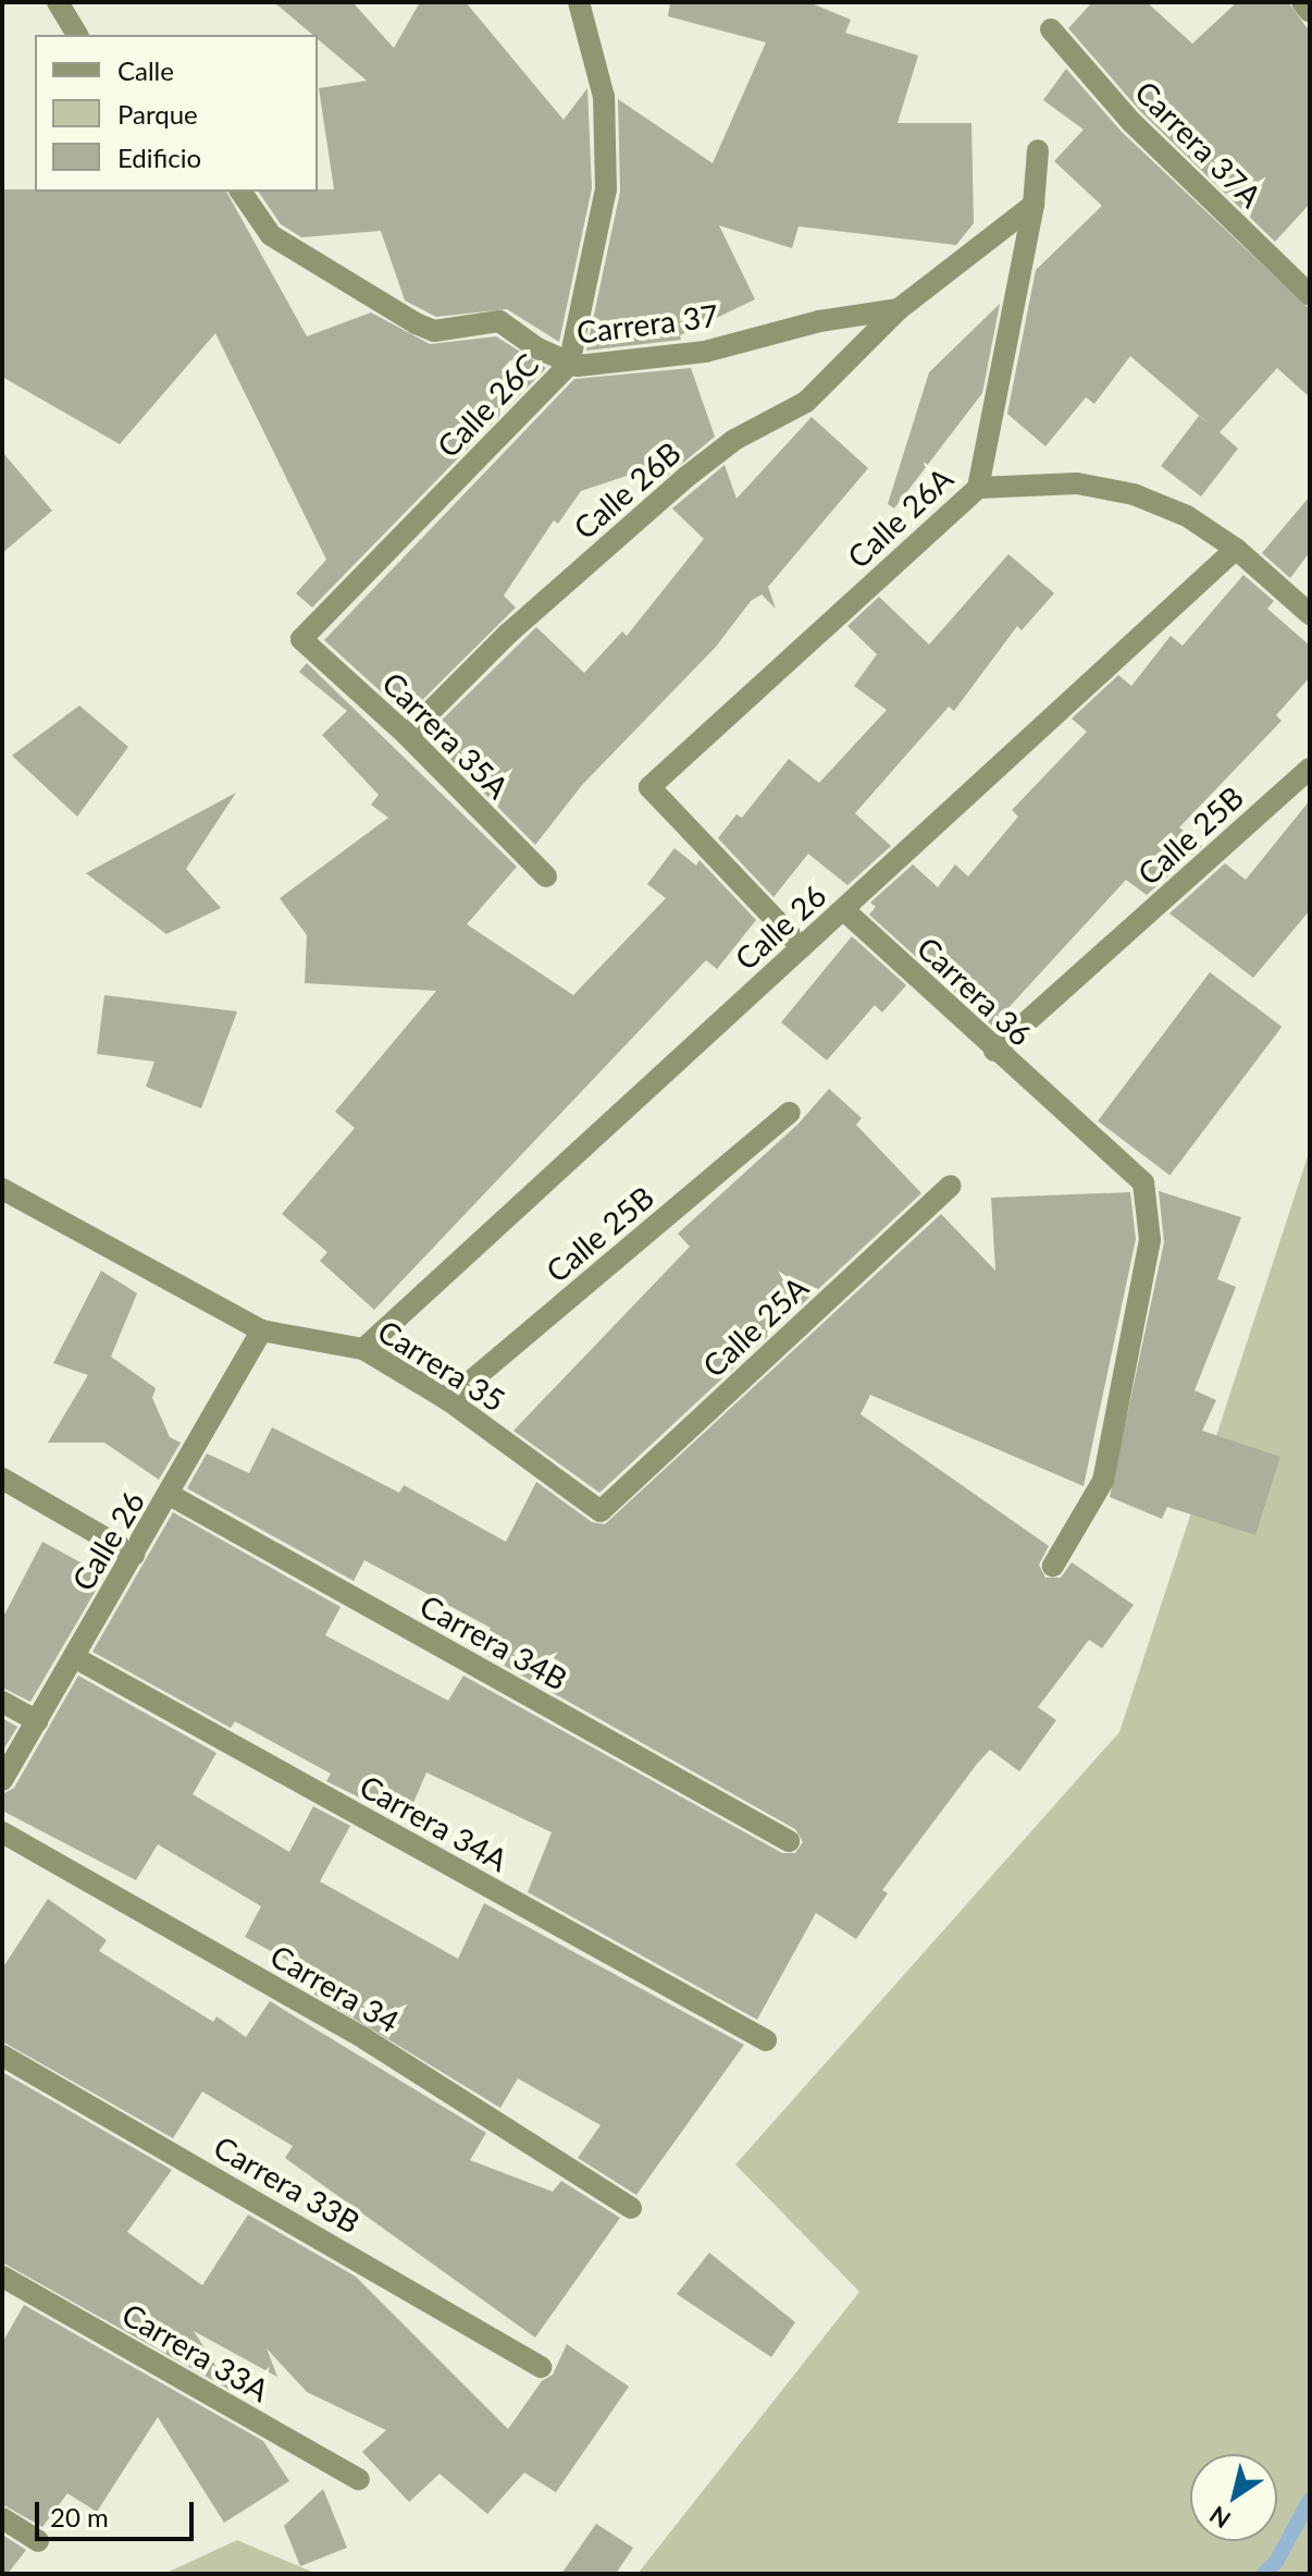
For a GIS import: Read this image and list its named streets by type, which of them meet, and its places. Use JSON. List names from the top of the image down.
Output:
{
  "streets": {
    "street": [
      "Carrera 37A",
      "Carrera 37",
      "Calle 26C",
      "Calle 26B",
      "Calle 26A",
      "Carrera 35A",
      "Calle 25B",
      "Calle 26",
      "Carrera 36",
      "Calle 25A",
      "Carrera 35",
      "Carrera 34B",
      "Carrera 34A",
      "Carrera 34",
      "Carrera 33B",
      "Carrera 33A"
    ]
  },
  "crossings": [
    ["Carrera 37", "Calle 26C"],
    ["Carrera 37", "Calle 26B"],
    ["Carrera 37", "Calle 26A"],
    ["Calle 26C", "Carrera 35A"],
    ["Calle 26B", "Carrera 35A"],
    ["Calle 26A", "Calle 26"],
    ["Calle 25B", "Carrera 36"],
    ["Calle 25B", "Carrera 35"],
    ["Calle 26", "Carrera 36"],
    ["Calle 26", "Carrera 35"],
    ["Calle 26", "Carrera 34B"],
    ["Calle 26", "Carrera 34A"],
    ["Calle 25A", "Carrera 35"]
  ],
  "legend": ["Calle", "Parque", "Edificio"],
  "scale_bar": "20 m",
  "north": "bottom left"
}
